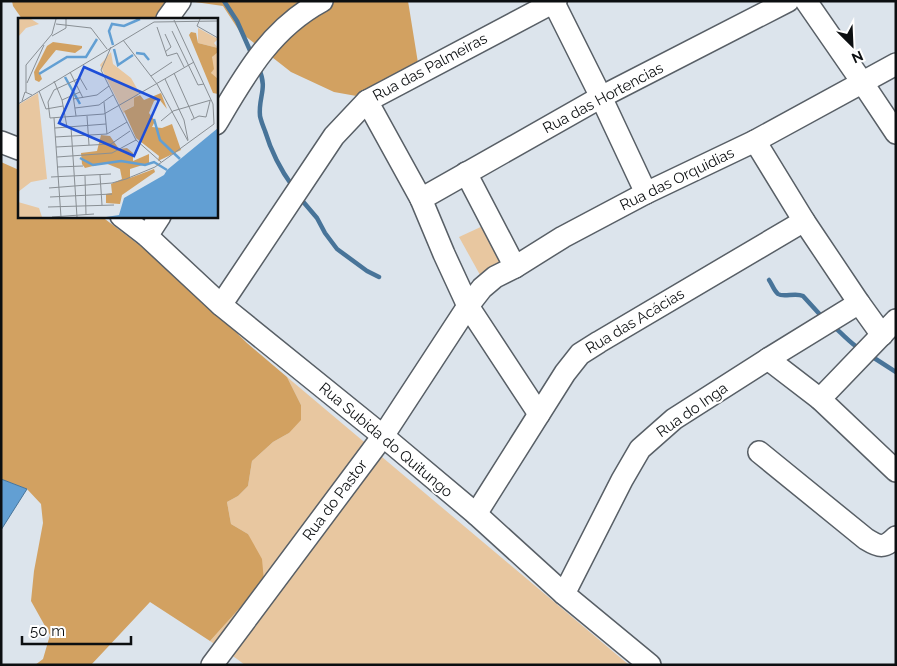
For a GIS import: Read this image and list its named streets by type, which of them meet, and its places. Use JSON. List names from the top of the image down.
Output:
{
  "streets": {
    "street": [
      "Rua das Palmeiras",
      "Rua das Hortencias",
      "Rua das Orquidias",
      "Rua das Acácias",
      "Rua do Inga",
      "Rua Subida do Quitungo",
      "Rua do Pastor"
    ]
  },
  "crossings": [
    ["Rua das Palmeiras", "Rua Subida do Quitungo"],
    ["Rua das Orquidias", "Rua do Pastor"],
    ["Rua das Acácias", "Rua Subida do Quitungo"],
    ["Rua do Inga", "Rua Subida do Quitungo"],
    ["Rua Subida do Quitungo", "Rua do Pastor"]
  ],
  "scale_bar": "50 m",
  "north": "bottom right"
}
